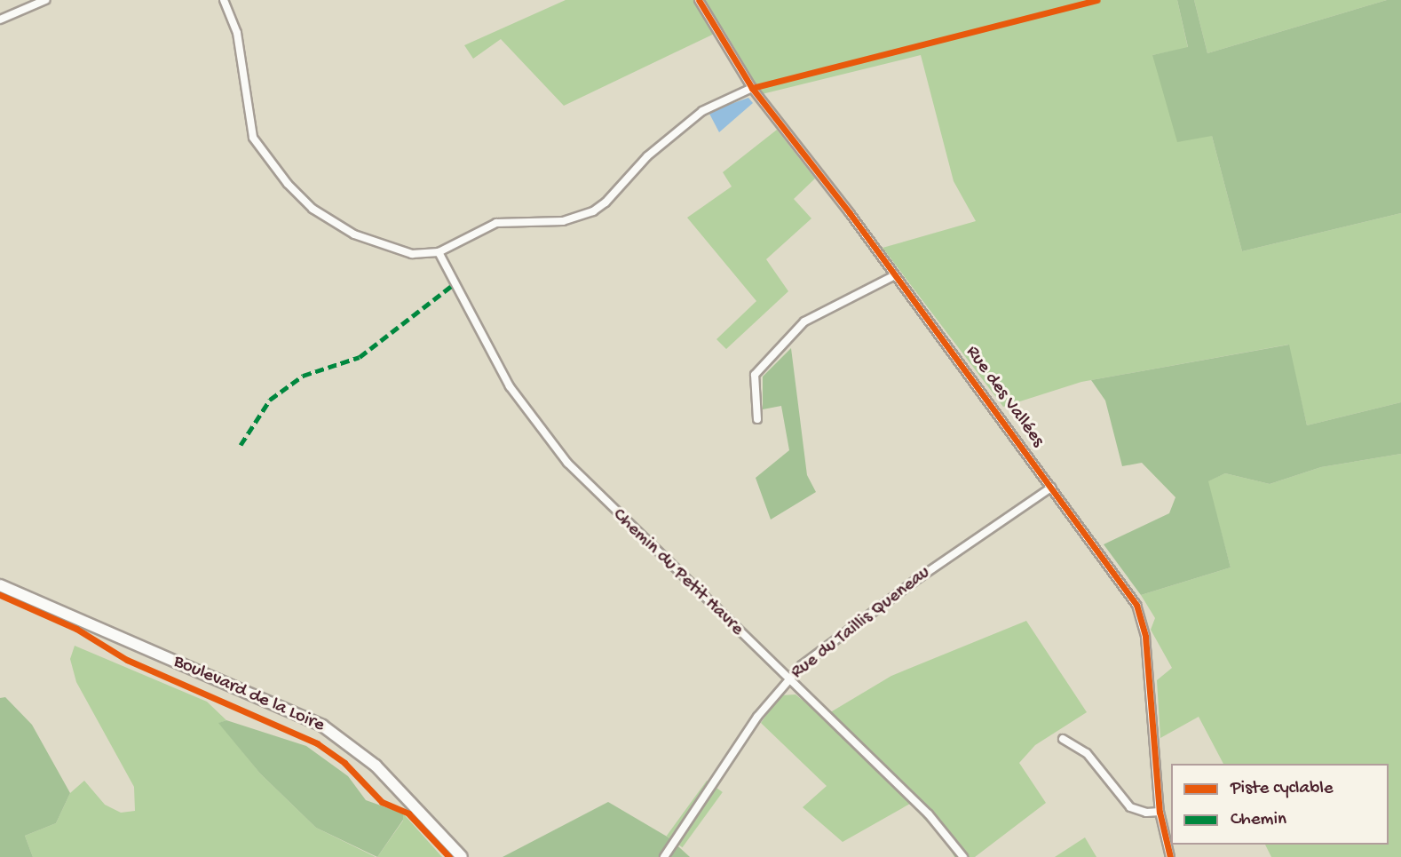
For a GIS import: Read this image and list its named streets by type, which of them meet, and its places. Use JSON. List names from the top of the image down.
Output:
{
  "streets": {
    "main road": ["Boulevard de la Loire"],
    "street": ["Rue des Vallées", "Chemin du Petit Havre", "Rue du Taillis Queneau"]
  },
  "crossings": [
    ["Rue des Vallées", "Rue du Taillis Queneau"],
    ["Chemin du Petit Havre", "Rue du Taillis Queneau"]
  ],
  "legend": ["Piste cyclable", "Chemin"]
}
